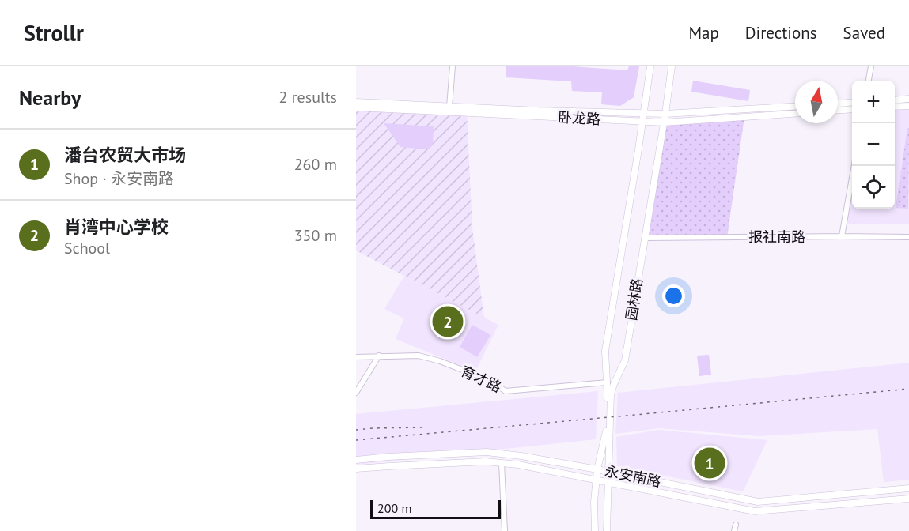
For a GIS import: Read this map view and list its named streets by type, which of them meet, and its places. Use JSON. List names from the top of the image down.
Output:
{
  "streets": {
    "main road": ["卧龙路", "园林路", "永安南路"],
    "street": ["报社南路", "育才路"]
  },
  "crossings": [
    ["卧龙路", "园林路"],
    ["报社南路", "园林路"],
    ["园林路", "育才路"],
    ["园林路", "永安南路"]
  ],
  "scale_bar": "200 m",
  "north": "top",
  "page": {
    "header": "Strollr",
    "nav": ["Map", "Directions", "Saved"],
    "heading": ["Nearby", "2 results"],
    "map_buttons": ["+", "−"],
    "list": [
      {
        "mark": "1",
        "name": "潘台农贸大市场",
        "note": "Shop · 永安南路",
        "value": "260 m"
      },
      {
        "mark": "2",
        "name": "肖湾中心学校",
        "note": "School",
        "value": "350 m"
      }
    ],
    "pins": ["2", "1"],
    "scale": "200 m"
  }
}
